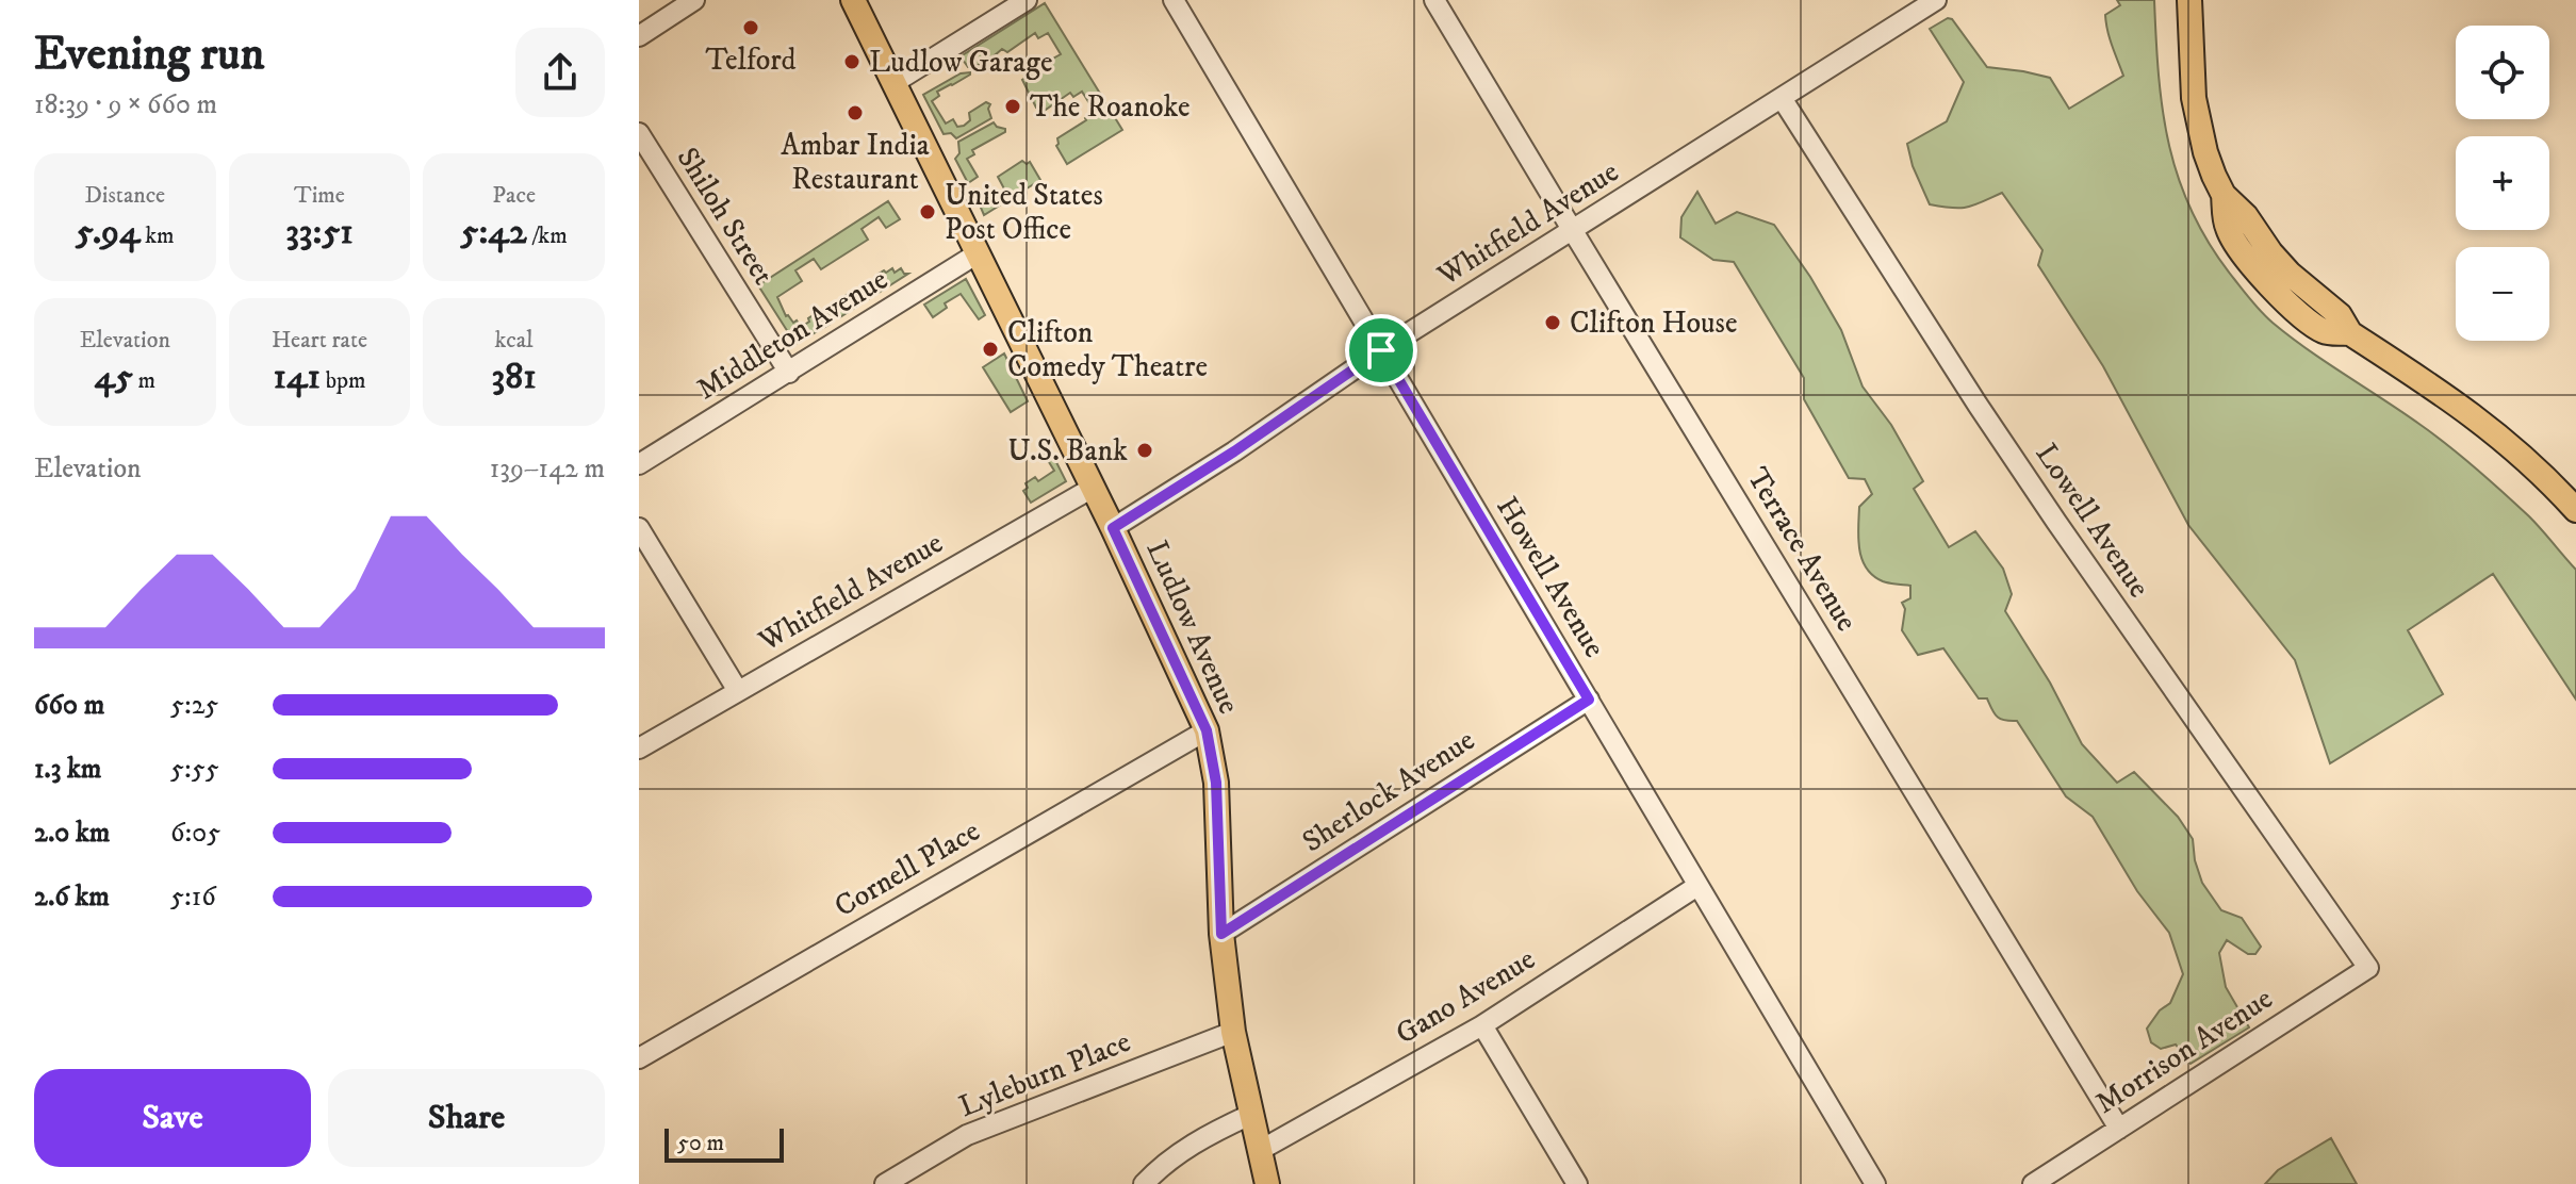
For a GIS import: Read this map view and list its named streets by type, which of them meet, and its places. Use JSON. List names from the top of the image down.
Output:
{
  "streets": {
    "main road": ["Ludlow Avenue"],
    "street": [
      "Shiloh Street",
      "Whitfield Avenue",
      "Middleton Avenue",
      "Lowell Avenue",
      "Terrace Avenue",
      "Howell Avenue",
      "Sherlock Avenue",
      "Cornell Place",
      "Gano Avenue",
      "Morrison Avenue",
      "Lyleburn Place"
    ]
  },
  "crossings": [
    ["Shiloh Street", "Middleton Avenue"],
    ["Whitfield Avenue", "Lowell Avenue"],
    ["Whitfield Avenue", "Terrace Avenue"],
    ["Whitfield Avenue", "Howell Avenue"],
    ["Whitfield Avenue", "Ludlow Avenue"],
    ["Middleton Avenue", "Ludlow Avenue"],
    ["Lowell Avenue", "Morrison Avenue"],
    ["Terrace Avenue", "Morrison Avenue"],
    ["Howell Avenue", "Sherlock Avenue"],
    ["Howell Avenue", "Gano Avenue"],
    ["Ludlow Avenue", "Sherlock Avenue"],
    ["Ludlow Avenue", "Cornell Place"],
    ["Ludlow Avenue", "Gano Avenue"],
    ["Ludlow Avenue", "Lyleburn Place"]
  ],
  "places": [
    "Telford",
    "Ludlow Garage",
    "The Roanoke",
    "Ambar India Restaurant",
    "United States Post Office",
    "Clifton House",
    "Clifton Comedy Theatre",
    "U.S. Bank"
  ],
  "scale_bar": "50 m",
  "page": {
    "heading": ["Evening run", "18:39 · 9 × 660 m"],
    "map_buttons": ["+", "−"],
    "stats": [
      ["Distance", "5.94 km"],
      ["Time", "33:51"],
      ["Pace", "5:42 /km"],
      ["Elevation", "45 m"],
      ["Heart rate", "141 bpm"],
      ["kcal", "381"]
    ],
    "chart": ["Elevation", "139–142 m"],
    "list": [
      {
        "name": "660 m",
        "note": "5:25"
      },
      {
        "name": "1.3 km",
        "note": "5:55"
      },
      {
        "name": "2.0 km",
        "note": "6:05"
      },
      {
        "name": "2.6 km",
        "note": "5:16"
      }
    ],
    "buttons": ["Save", "Share"],
    "scale": "50 m"
  }
}
